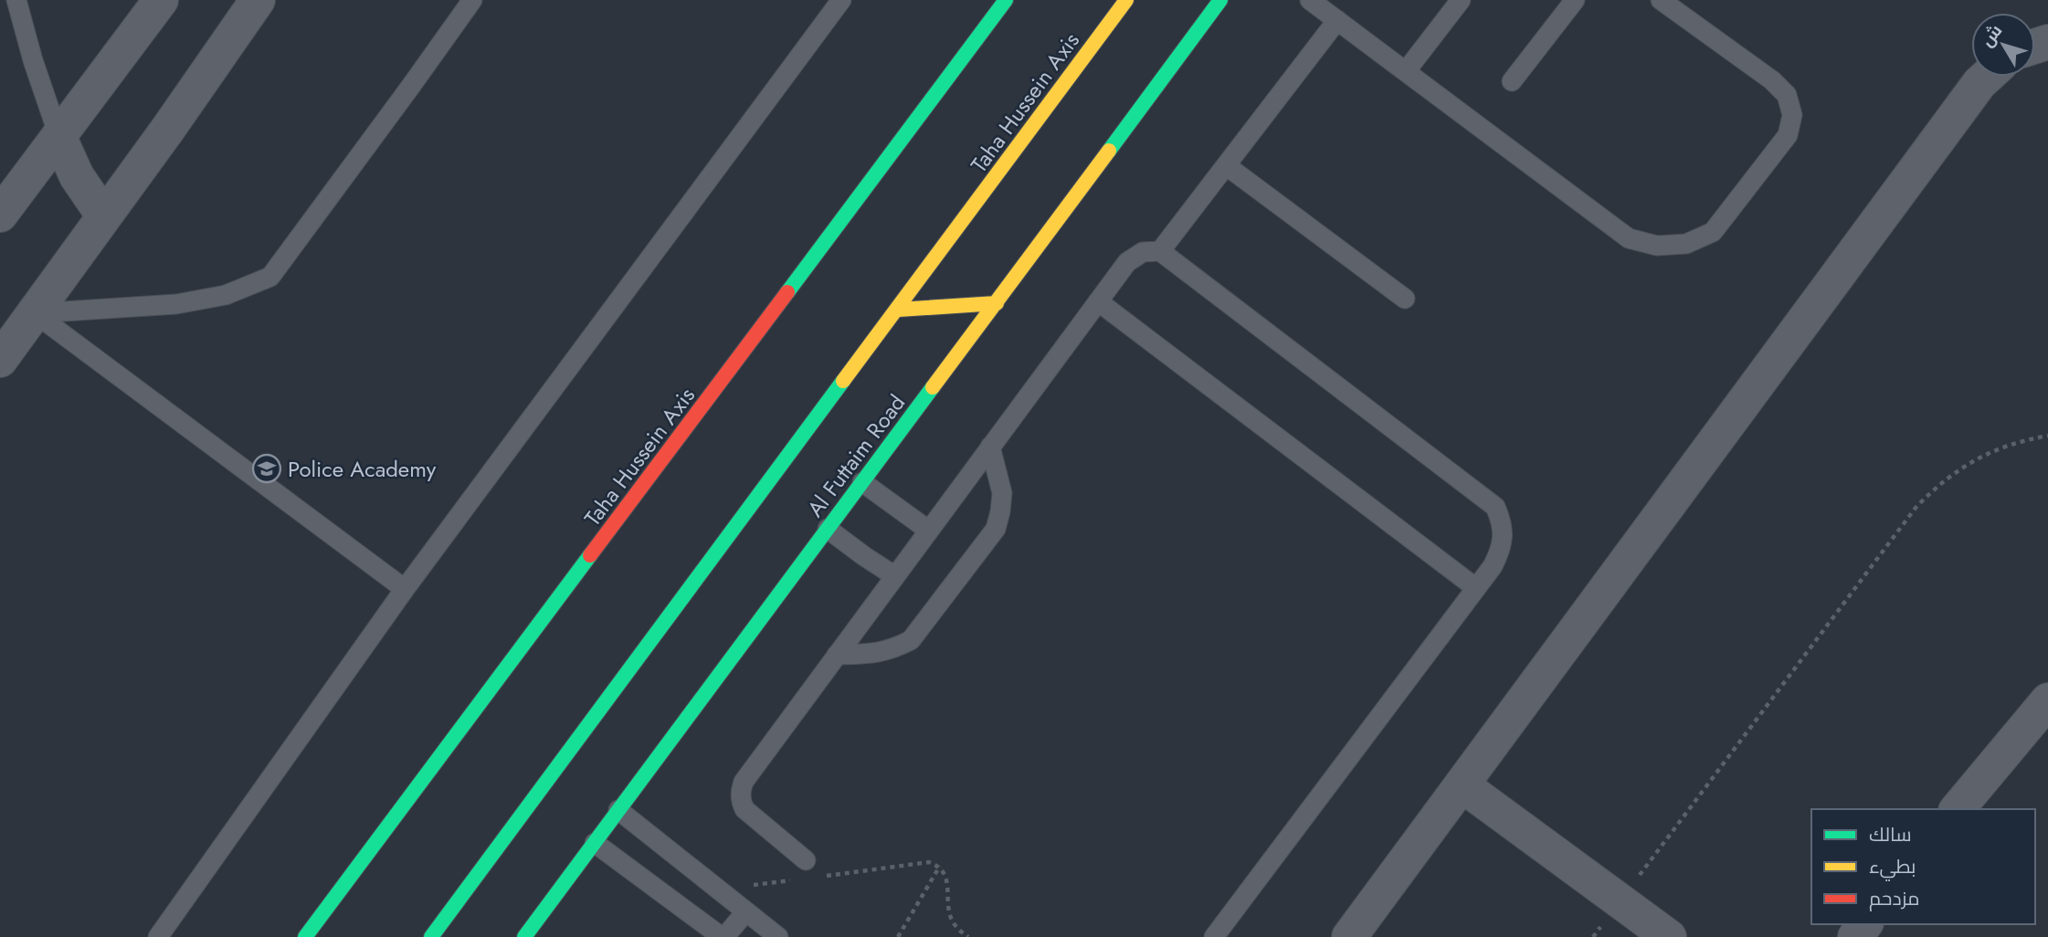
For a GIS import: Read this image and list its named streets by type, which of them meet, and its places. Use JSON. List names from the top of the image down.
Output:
{
  "streets": {
    "main road": ["Taha Hussein Axis", "Al Futtaim Road"]
  },
  "places": {
    "school or university": ["Police Academy"]
  },
  "legend": ["سالك", "بطيء", "مزدحم"],
  "north": "top left"
}
